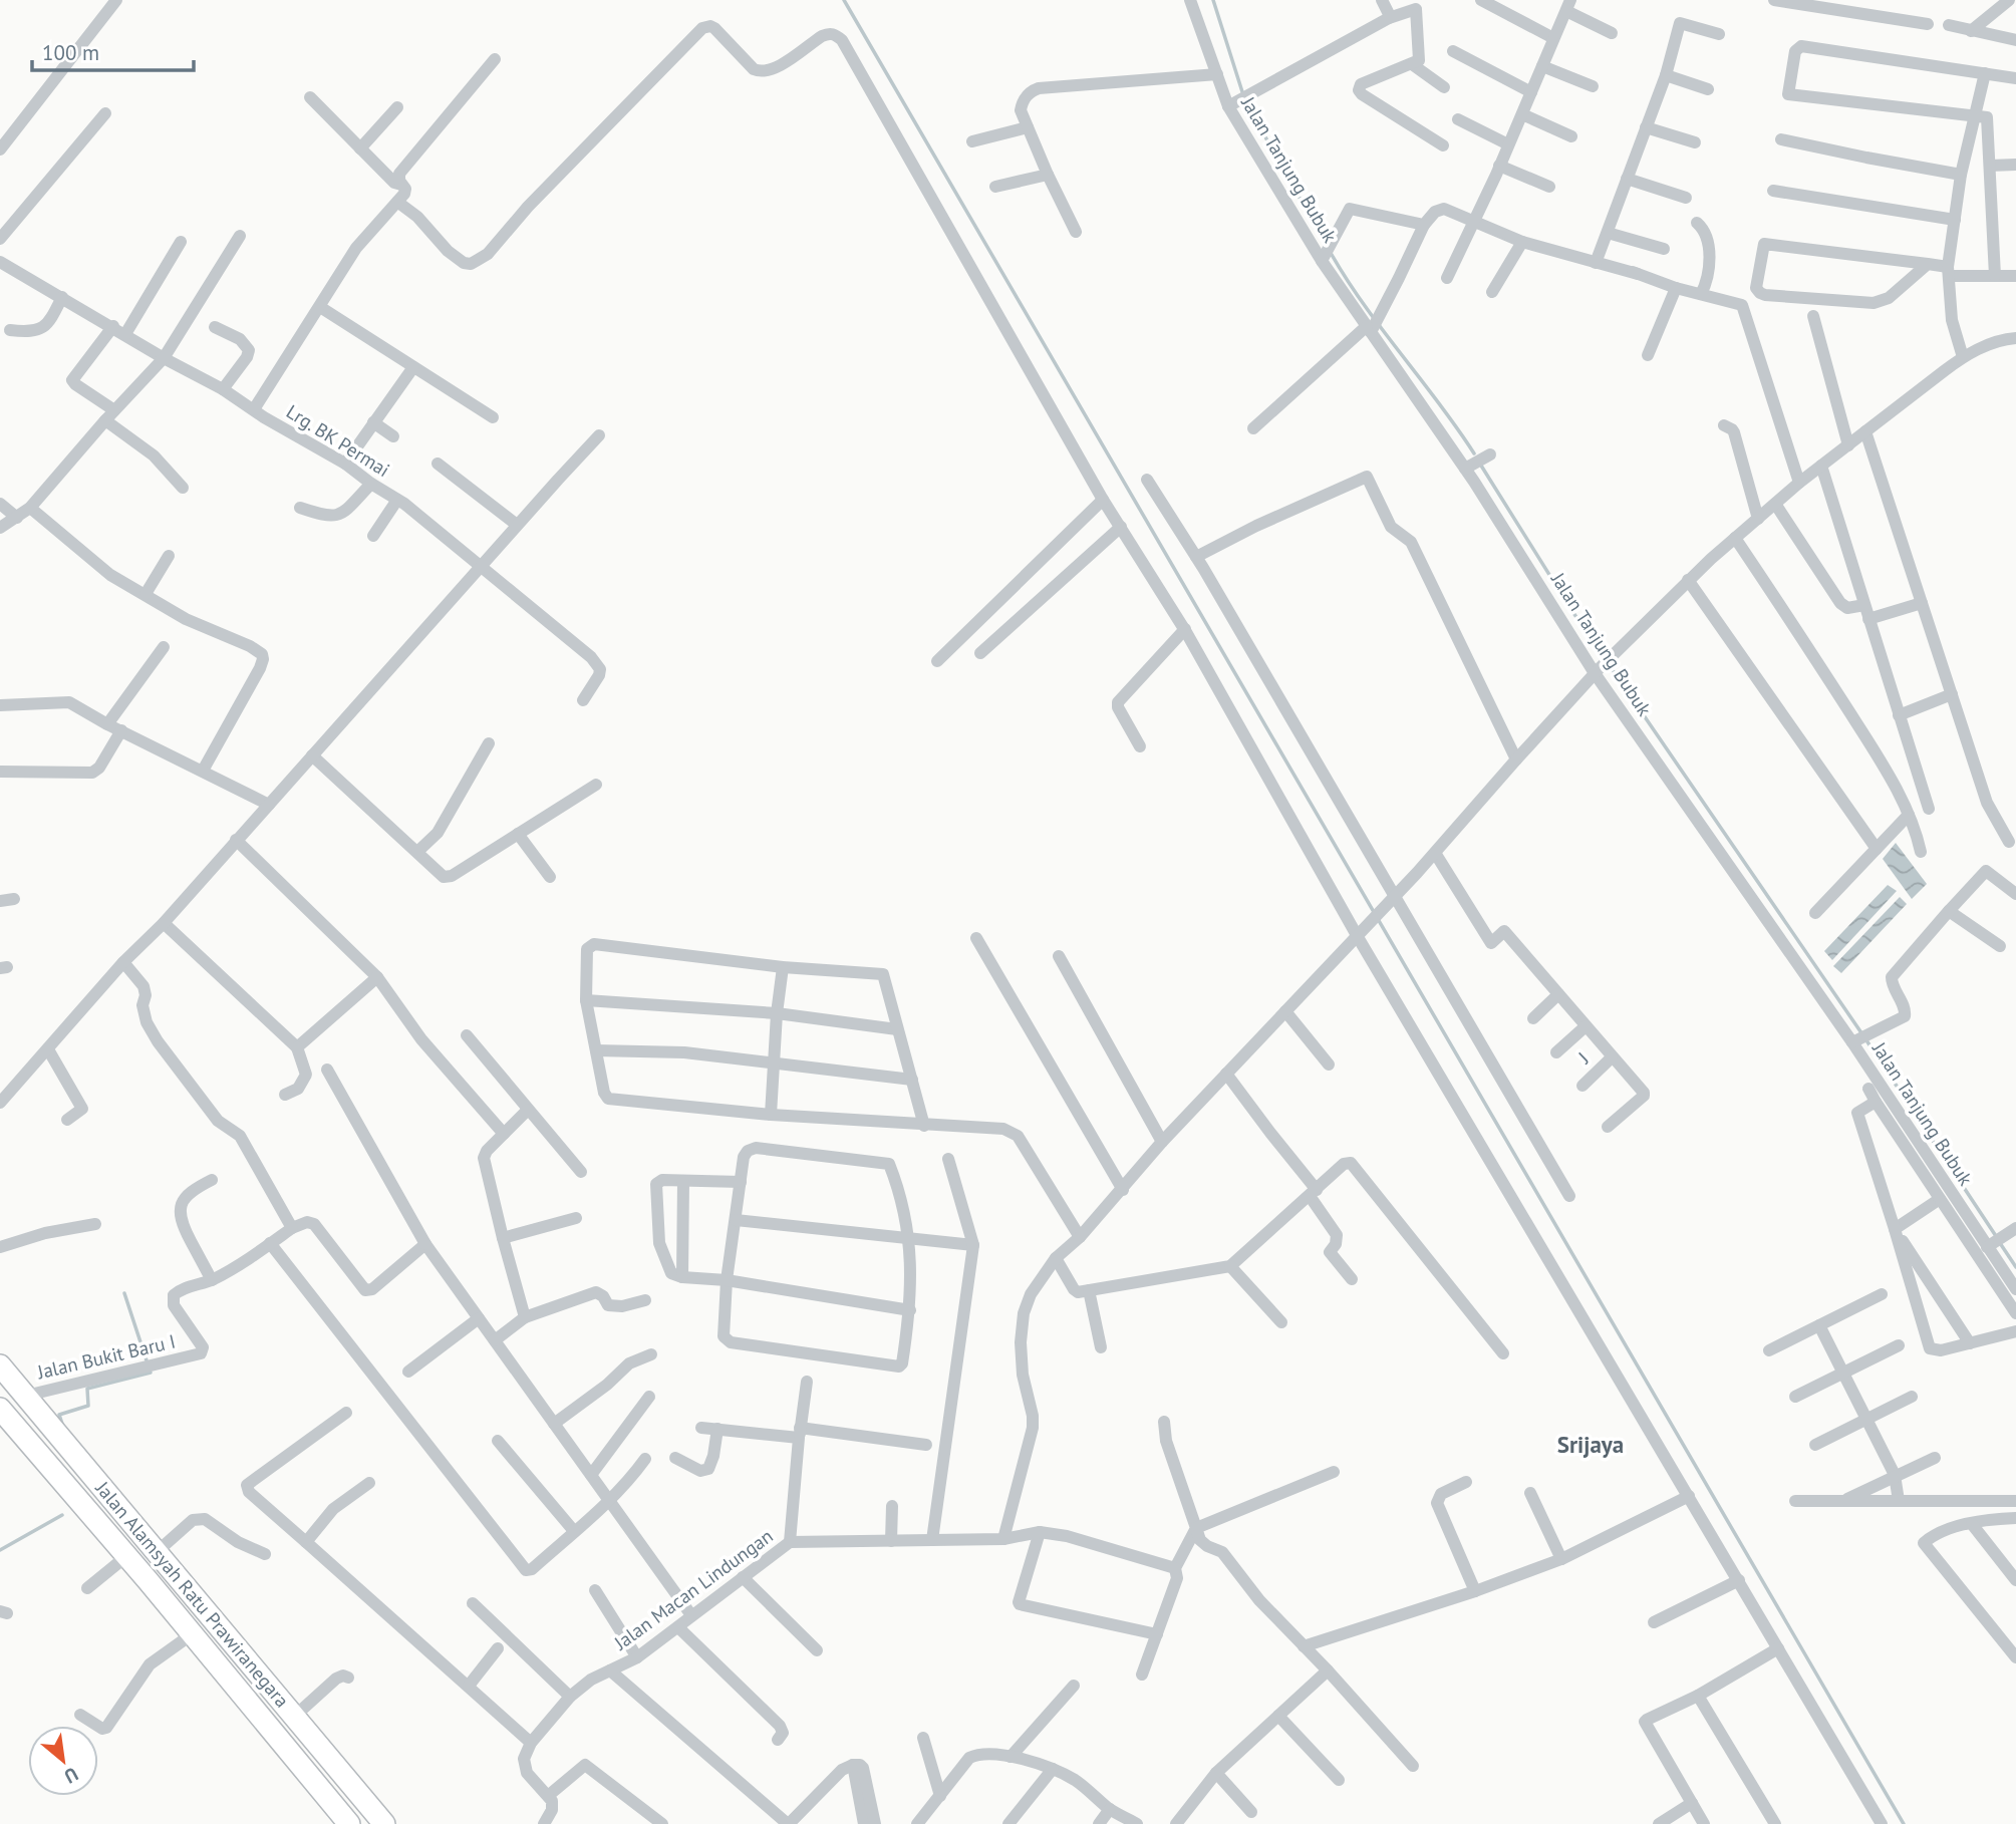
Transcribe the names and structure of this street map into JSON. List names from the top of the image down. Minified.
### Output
{"streets":{"highway":["Jalan Alamsyah Ratu Prawiranegara"],"street":["Jalan Tanjung Bubuk","Lrg. BK Permai","J","Jalan Bukit Baru I","Jalan Macan Lindungan"]},"crossings":[["Jalan Bukit Baru I","Jalan Alamsyah Ratu Prawiranegara"]],"districts":["Srijaya"],"scale_bar":"100 m","north":"bottom right"}
